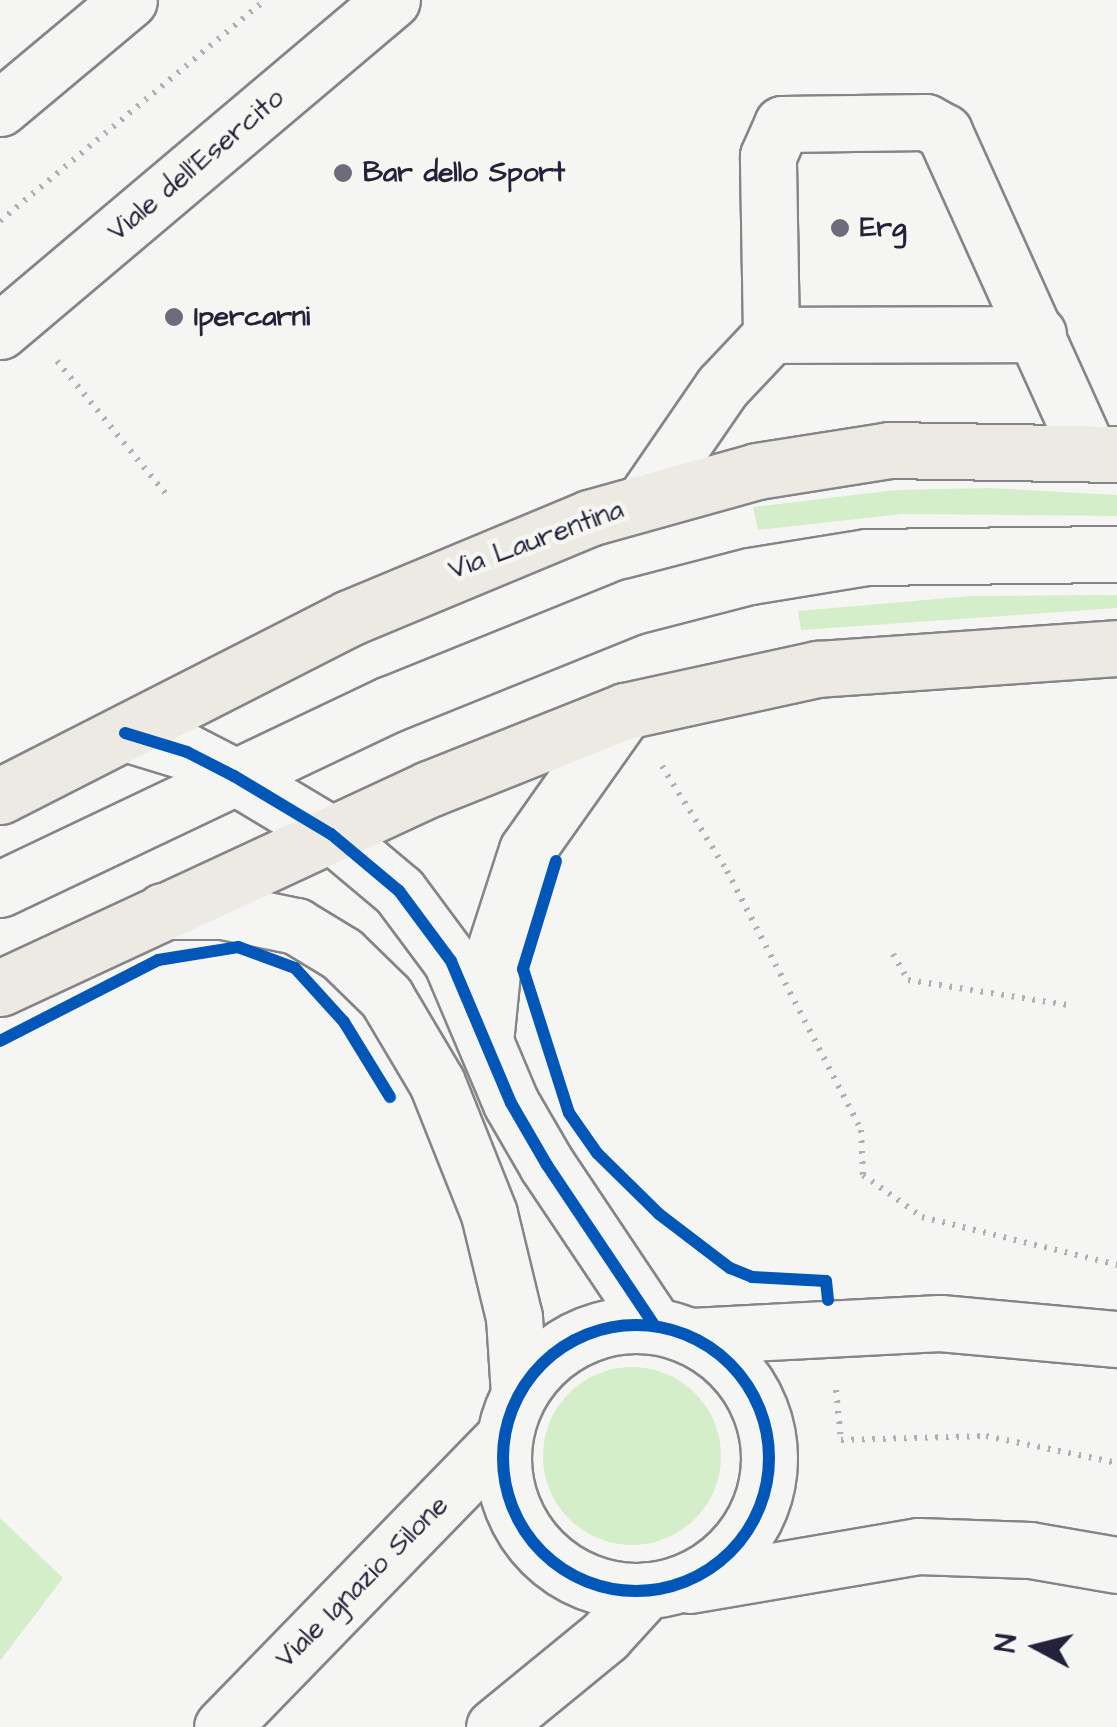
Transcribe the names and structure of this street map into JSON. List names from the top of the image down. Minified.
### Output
{"streets":{"main road":["Via Laurentina"],"street":["Viale dell'Esercito","Viale Ignazio Silone"]},"places":["Bar dello Sport","Erg","Ipercarni"],"north":"left"}
